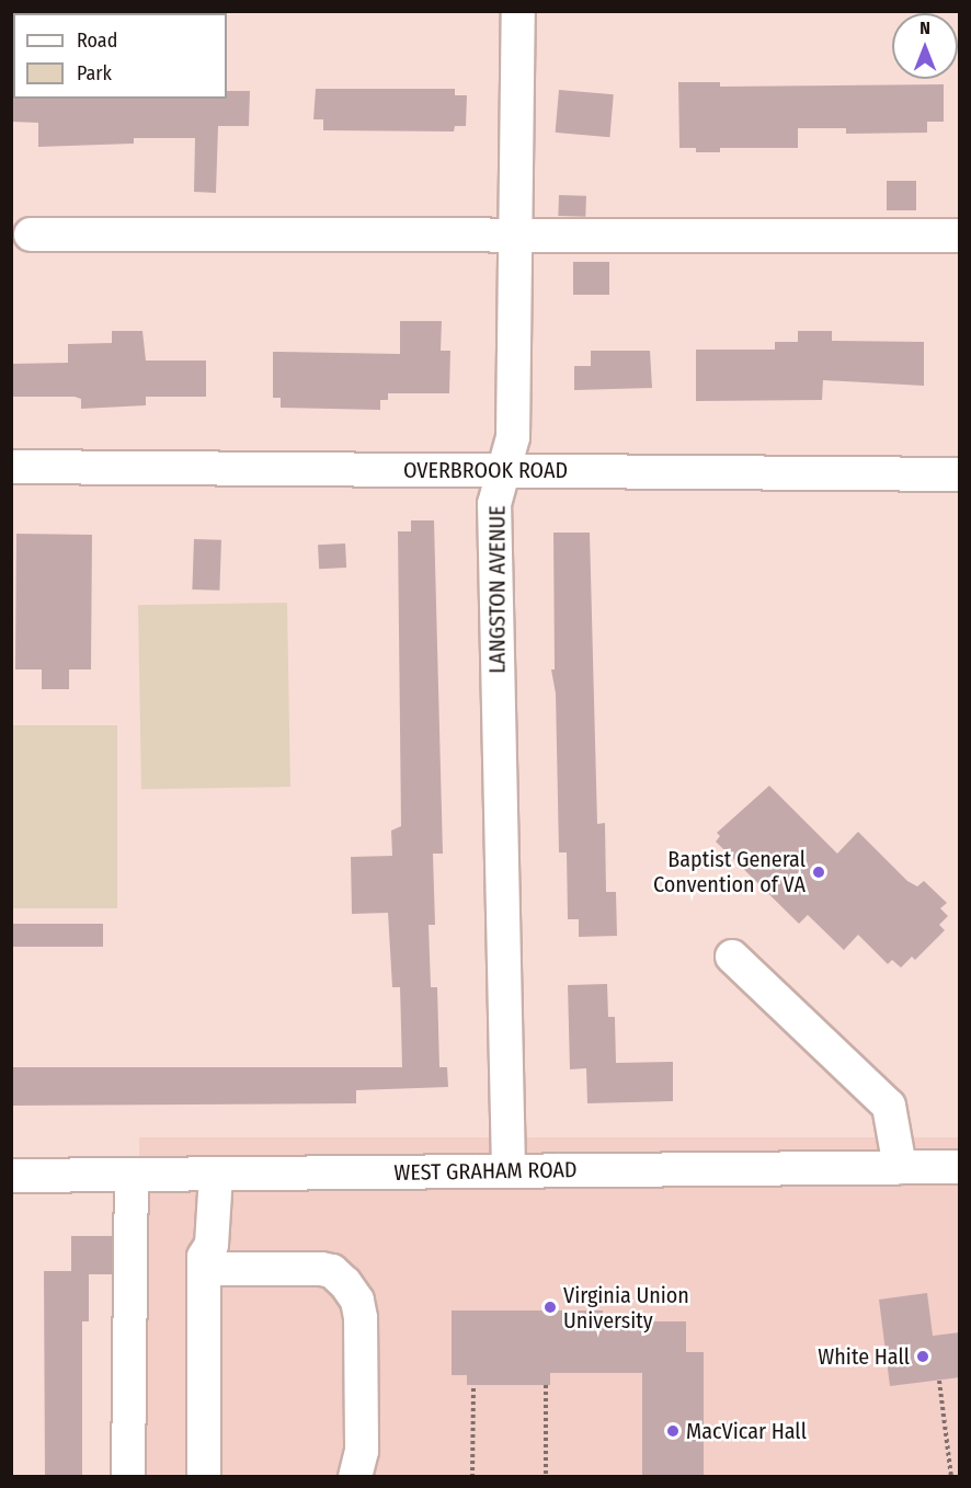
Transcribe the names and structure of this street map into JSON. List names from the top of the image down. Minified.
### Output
{"streets":{"street":["OVERBROOK ROAD","LANGSTON AVENUE","WEST GRAHAM ROAD"]},"crossings":[["OVERBROOK ROAD","LANGSTON AVENUE"],["LANGSTON AVENUE","WEST GRAHAM ROAD"]],"places":["Baptist General Convention of VA","Virginia Union University","White Hall","MacVicar Hall"],"legend":["Road","Park"],"north":"top"}
